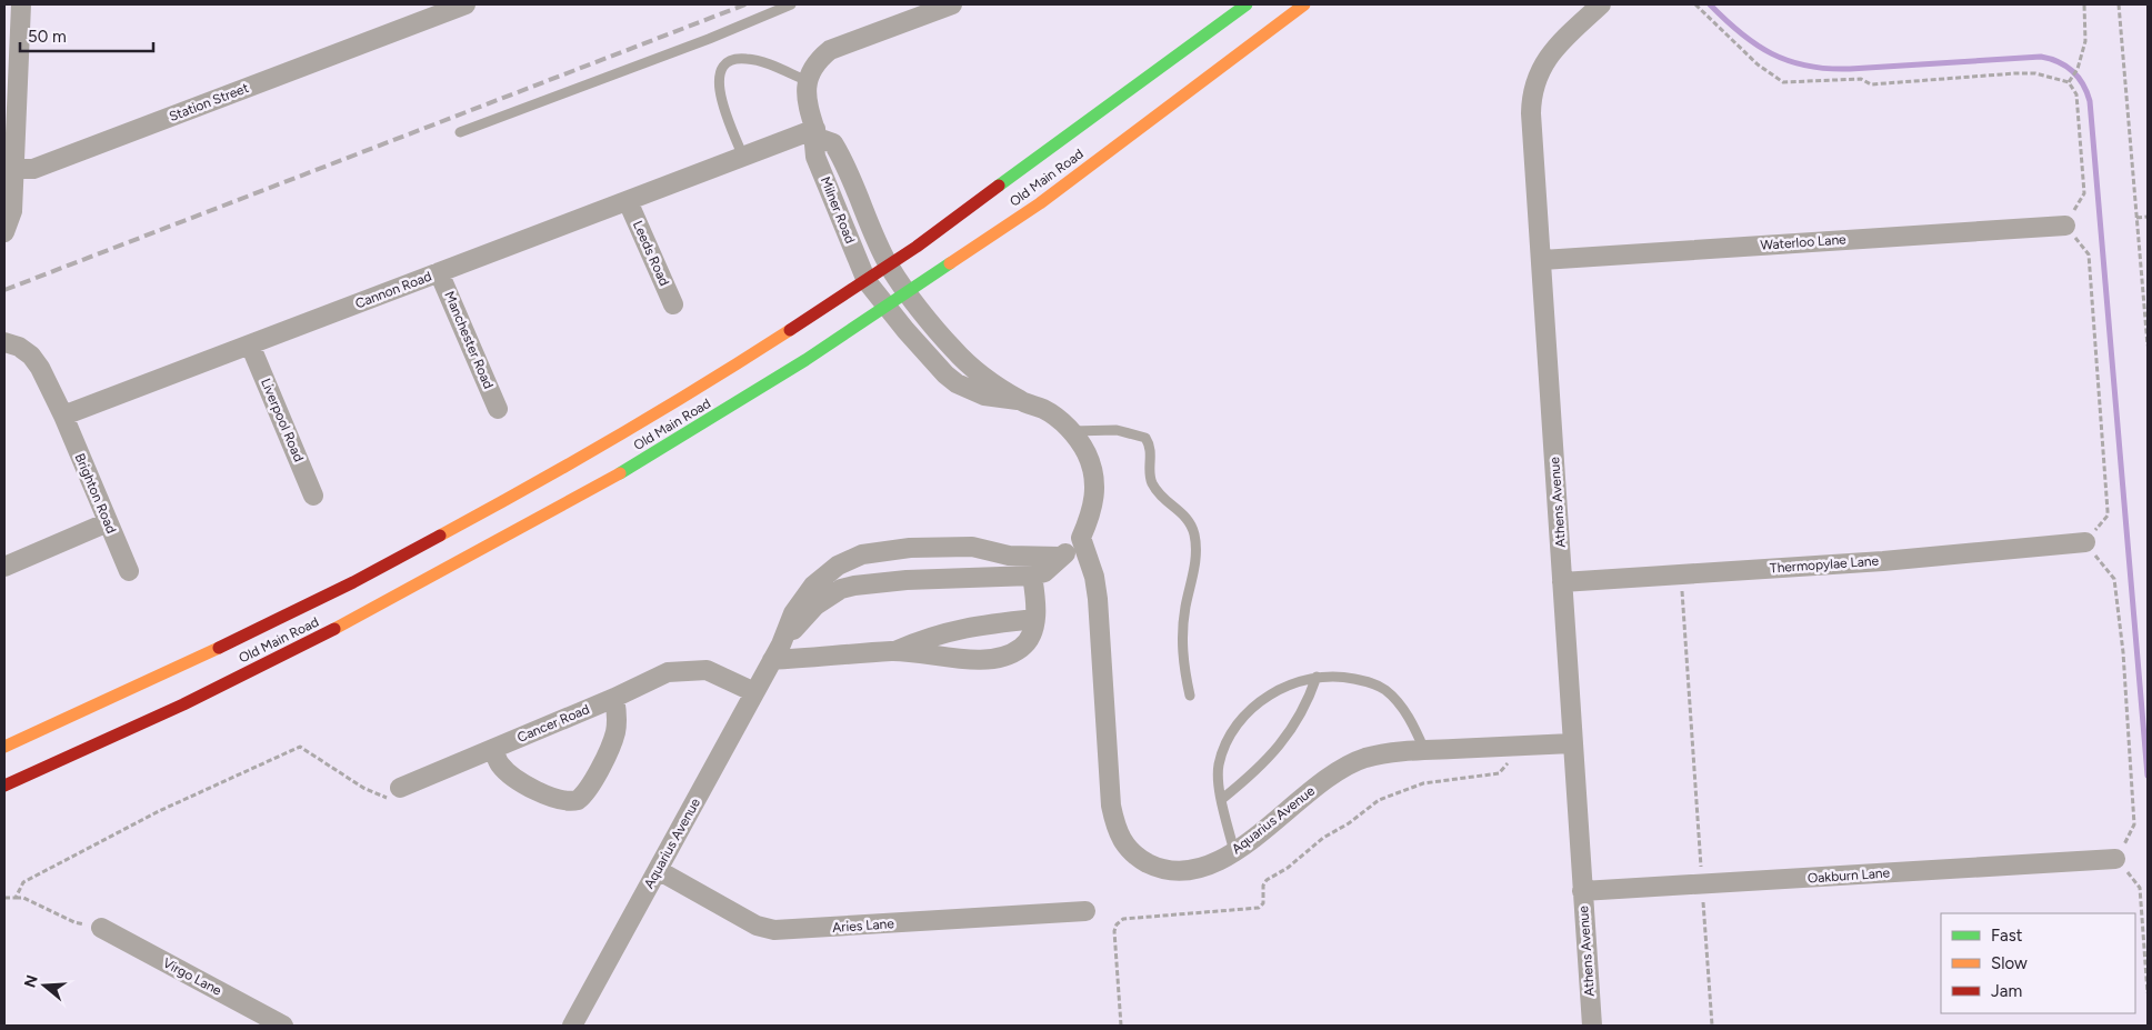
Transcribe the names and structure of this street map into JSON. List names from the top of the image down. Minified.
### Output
{"streets":{"main road":["Old Main Road"],"street":["Station Street","Milner Road","Waterloo Lane","Leeds Road","Cannon Road","Manchester Road","Liverpool Road","Brighton Road","Athens Avenue","Thermopylae Lane","Cancer Road","Aquarius Avenue","Oakburn Lane","Aries Lane","Virgo Lane"]},"crossings":[["Old Main Road","Milner Road"],["Milner Road","Cannon Road"],["Waterloo Lane","Athens Avenue"],["Leeds Road","Cannon Road"],["Cannon Road","Manchester Road"],["Cannon Road","Liverpool Road"],["Cannon Road","Brighton Road"],["Athens Avenue","Thermopylae Lane"],["Athens Avenue","Aquarius Avenue"],["Athens Avenue","Oakburn Lane"],["Cancer Road","Aquarius Avenue"],["Aquarius Avenue","Aries Lane"]],"legend":["Fast","Slow","Jam"],"scale_bar":"50 m","north":"left"}
